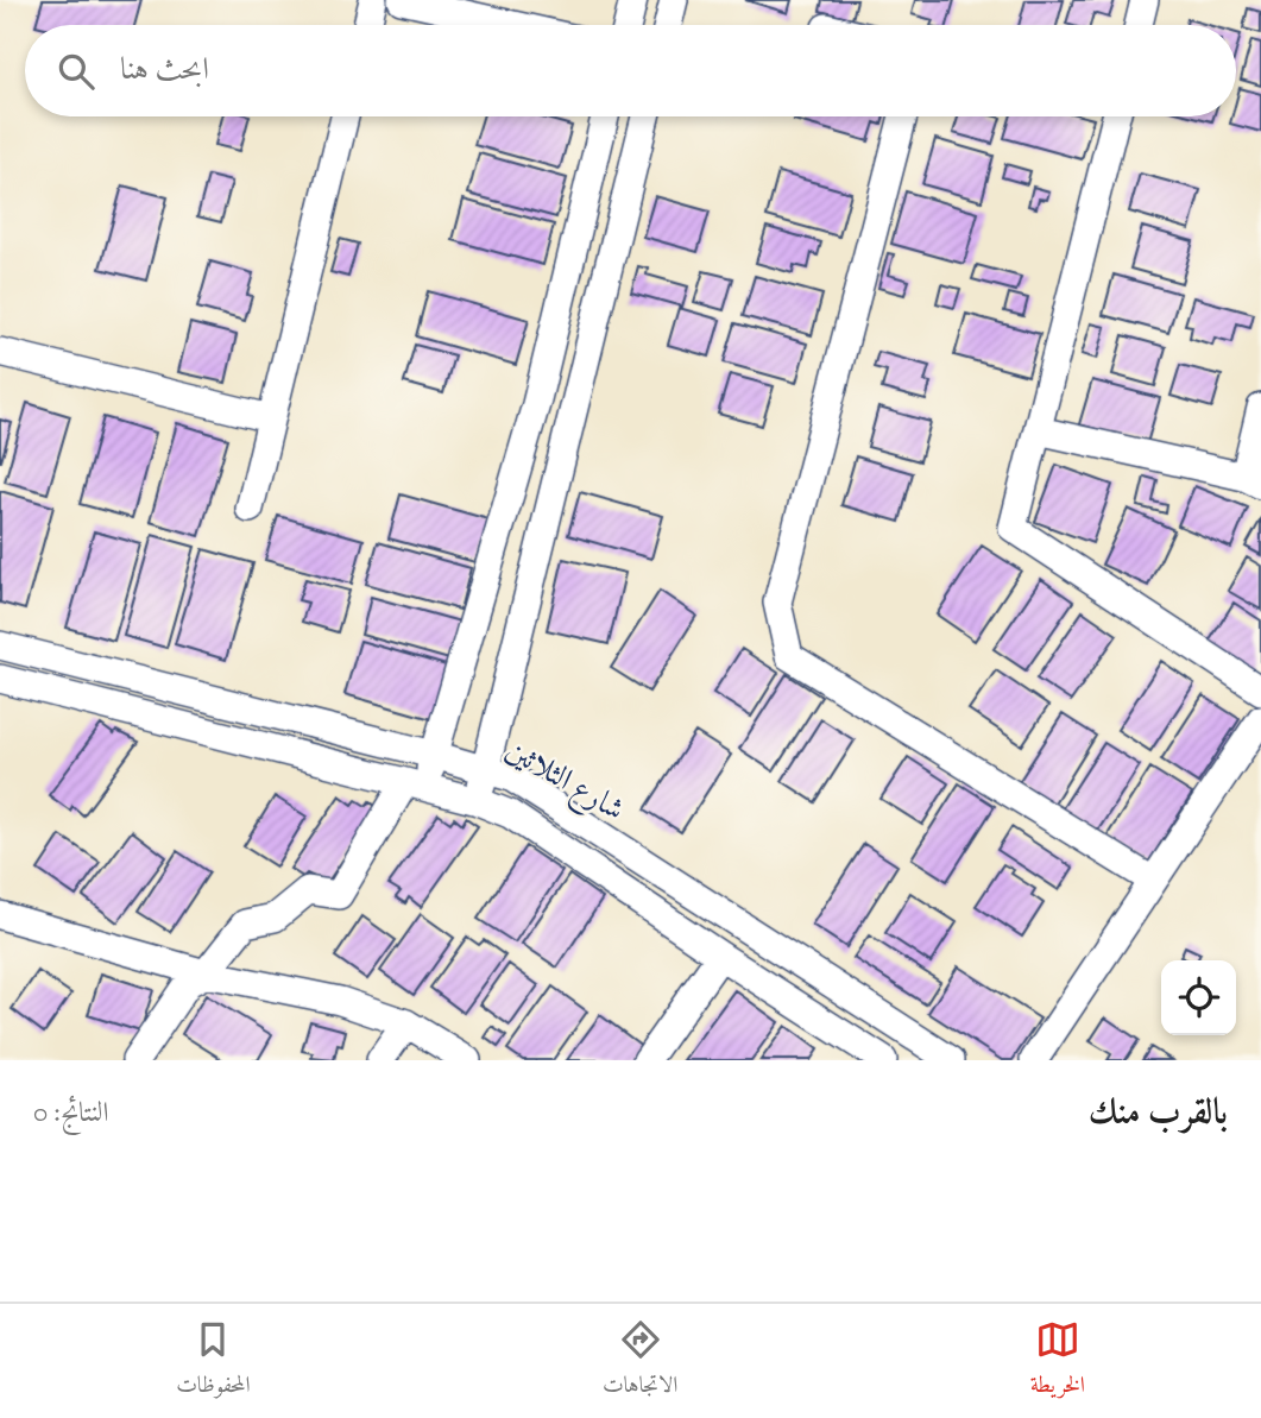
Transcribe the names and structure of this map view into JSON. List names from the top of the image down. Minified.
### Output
{"streets":{"street":["شارع الثلاثين"]},"page":{"search":"ابحث هنا","heading":["بالقرب منك","النتائج: 0"],"nav":["الخريطة","الاتجاهات","المحفوظات"]}}
